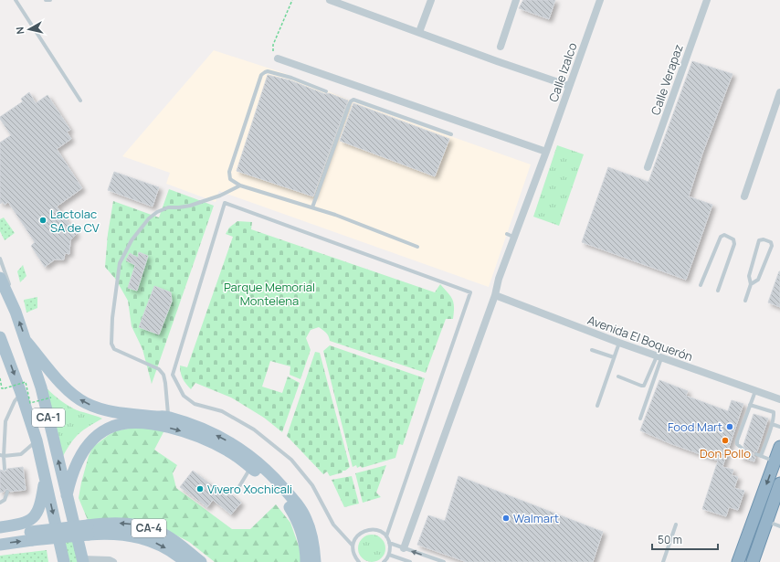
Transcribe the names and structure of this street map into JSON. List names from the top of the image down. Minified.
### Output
{"streets":{"main road":["CA-1","CA-4"],"street":["Calle Izalco","Calle Verapaz","Avenida El Boquerón"]},"crossings":[["Calle Izalco","Avenida El Boquerón"]],"parks":["Parque Memorial Montelena"],"places":["Lactolac SA de CV","Food Mart","Don Pollo","Vivero Xochicali","Walmart"],"scale_bar":"50 m","north":"left"}
